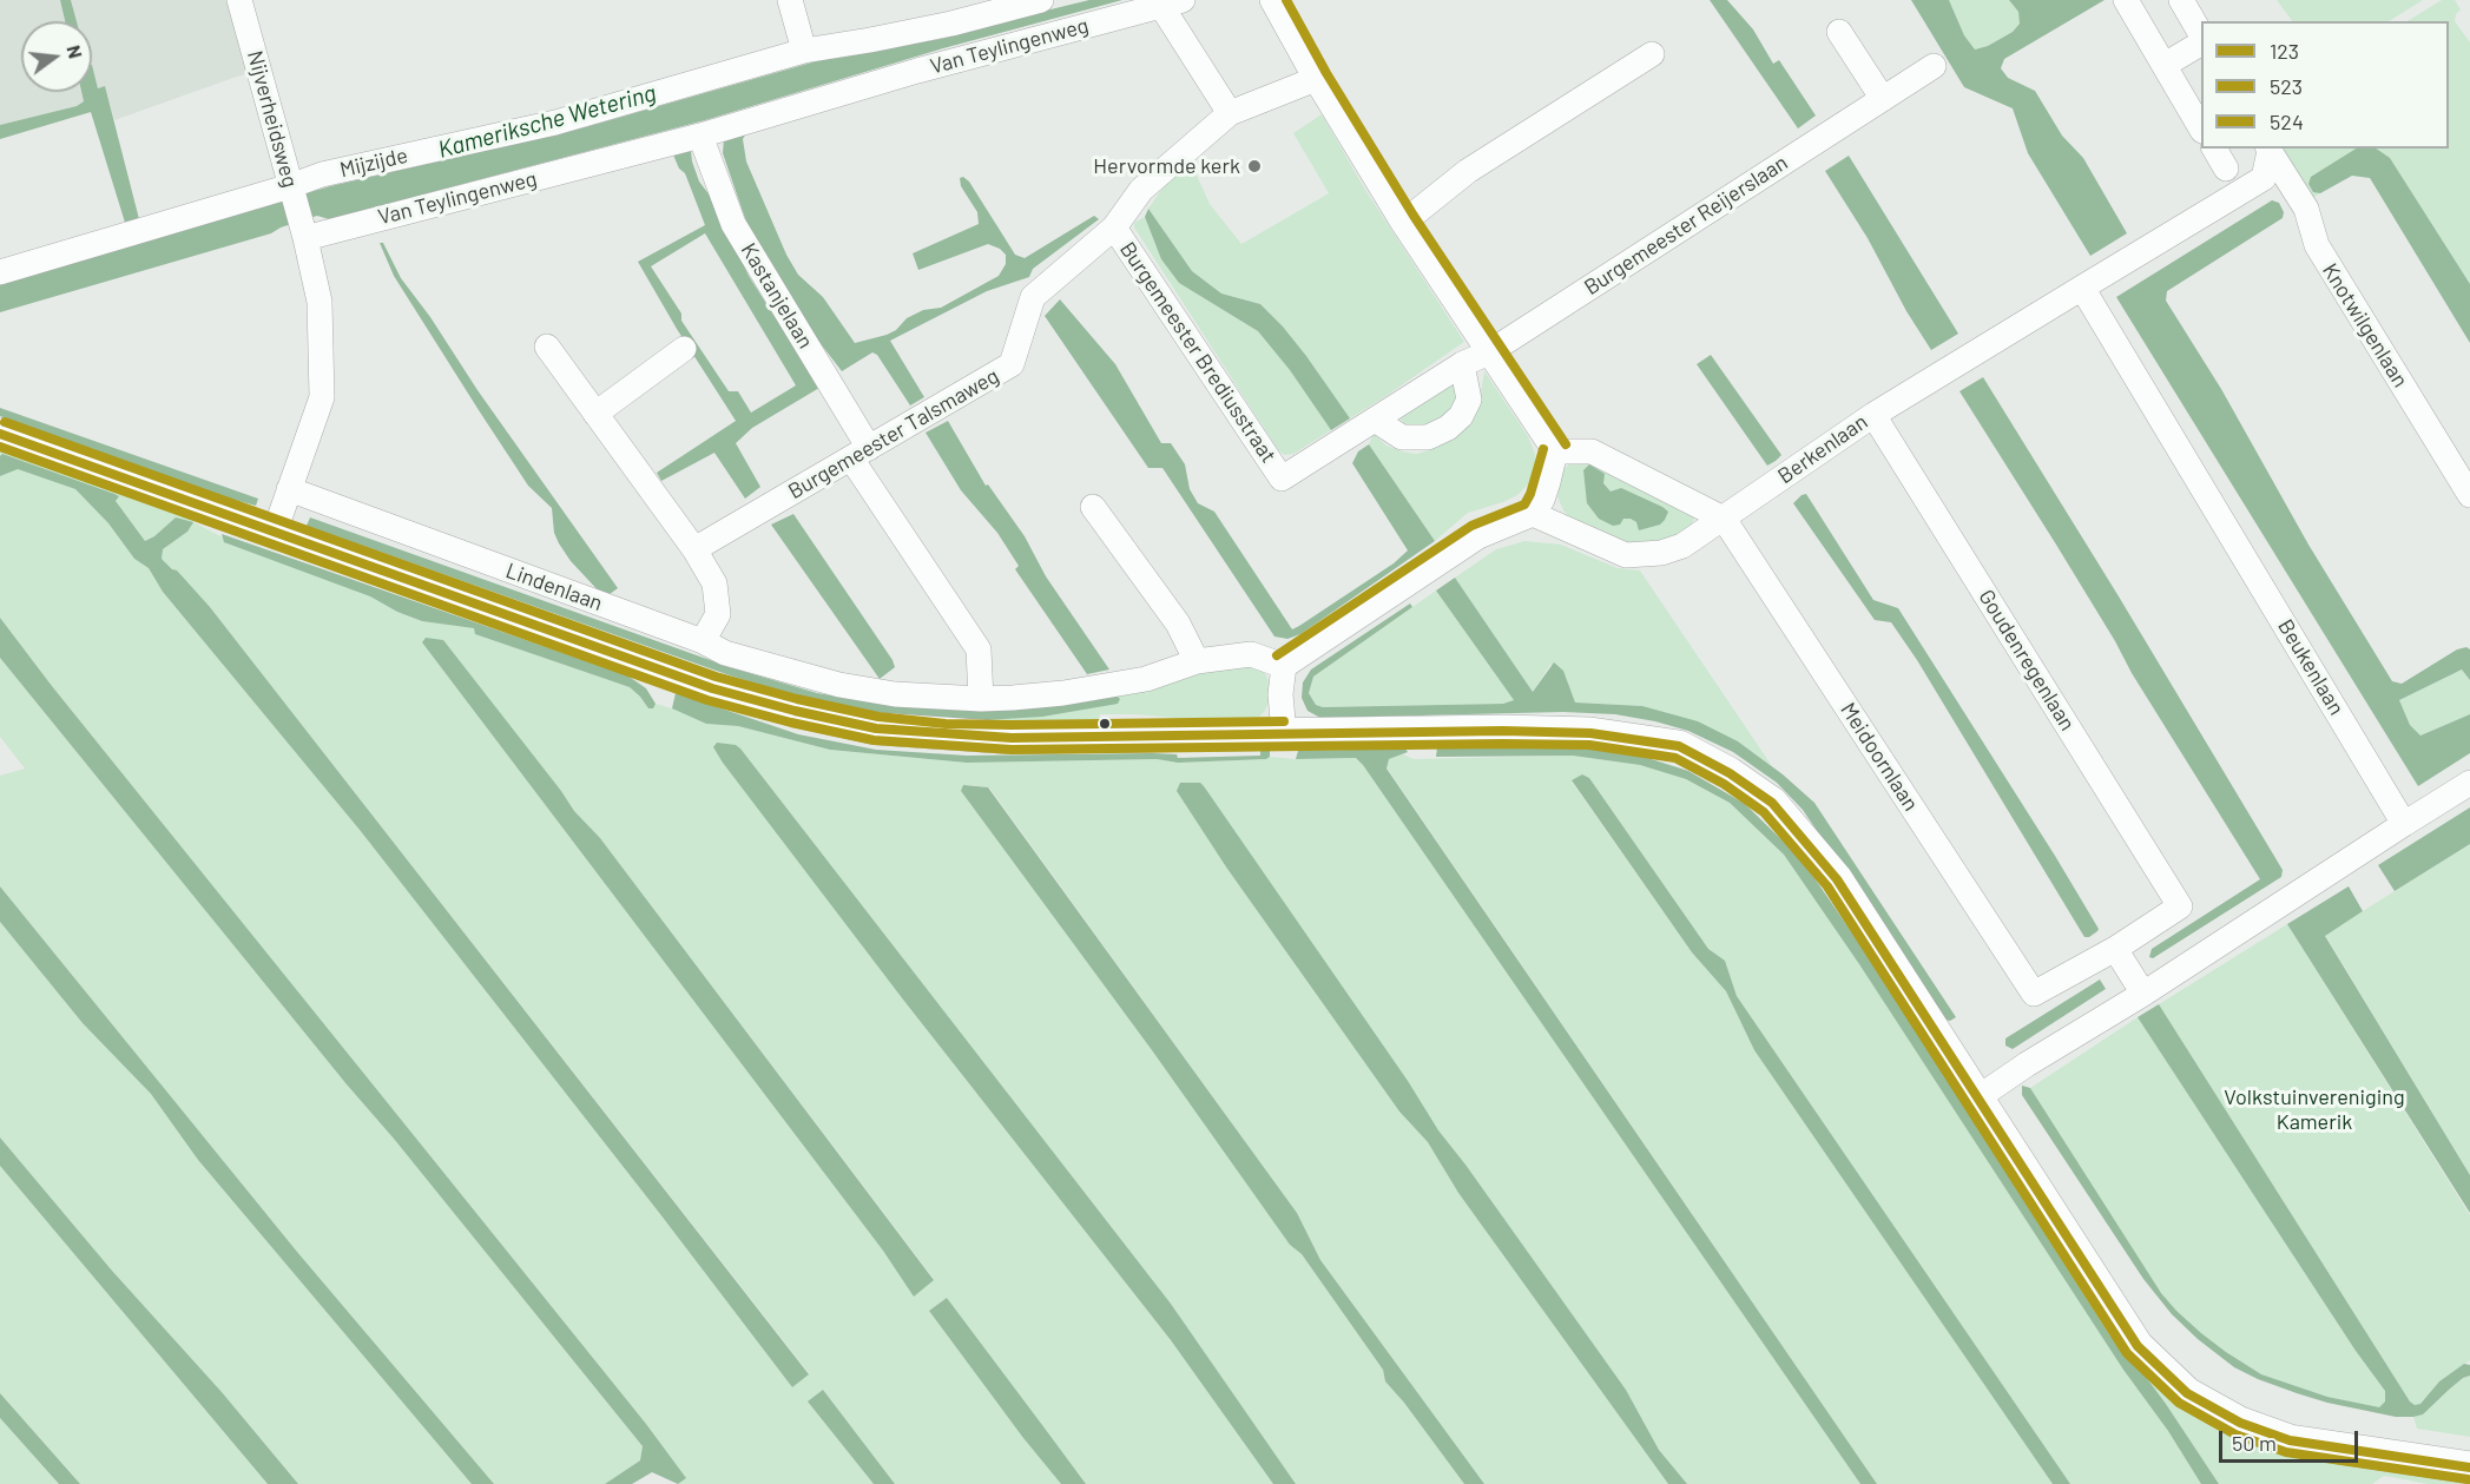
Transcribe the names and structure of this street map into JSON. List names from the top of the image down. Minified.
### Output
{"streets":{"street":["Van Teylingenweg","Nijverheidsweg","Mijzijde","Burgemeester Reijerslaan","Kastanjelaan","Knotwilgenlaan","Burgemeester Brediusstraat","Burgemeester Talsmaweg","Berkenlaan","Lindenlaan","Goudenregenlaan","Beukenlaan","Meidoornlaan"]},"crossings":[["Van Teylingenweg","Nijverheidsweg"],["Van Teylingenweg","Kastanjelaan"],["Nijverheidsweg","Mijzijde"],["Burgemeester Reijerslaan","Burgemeester Brediusstraat"],["Kastanjelaan","Burgemeester Talsmaweg"],["Kastanjelaan","Lindenlaan"],["Burgemeester Brediusstraat","Burgemeester Talsmaweg"],["Berkenlaan","Goudenregenlaan"],["Berkenlaan","Beukenlaan"],["Berkenlaan","Meidoornlaan"],["Goudenregenlaan","Meidoornlaan"]],"water":["Kameriksche Wetering"],"parks":["Volkstuinvereniging Kamerik"],"places":["Hervormde kerk"],"lines":["transit line 524","transit line 123","transit line 523"],"legend":["123","523","524"],"scale_bar":"50 m","north":"right"}
